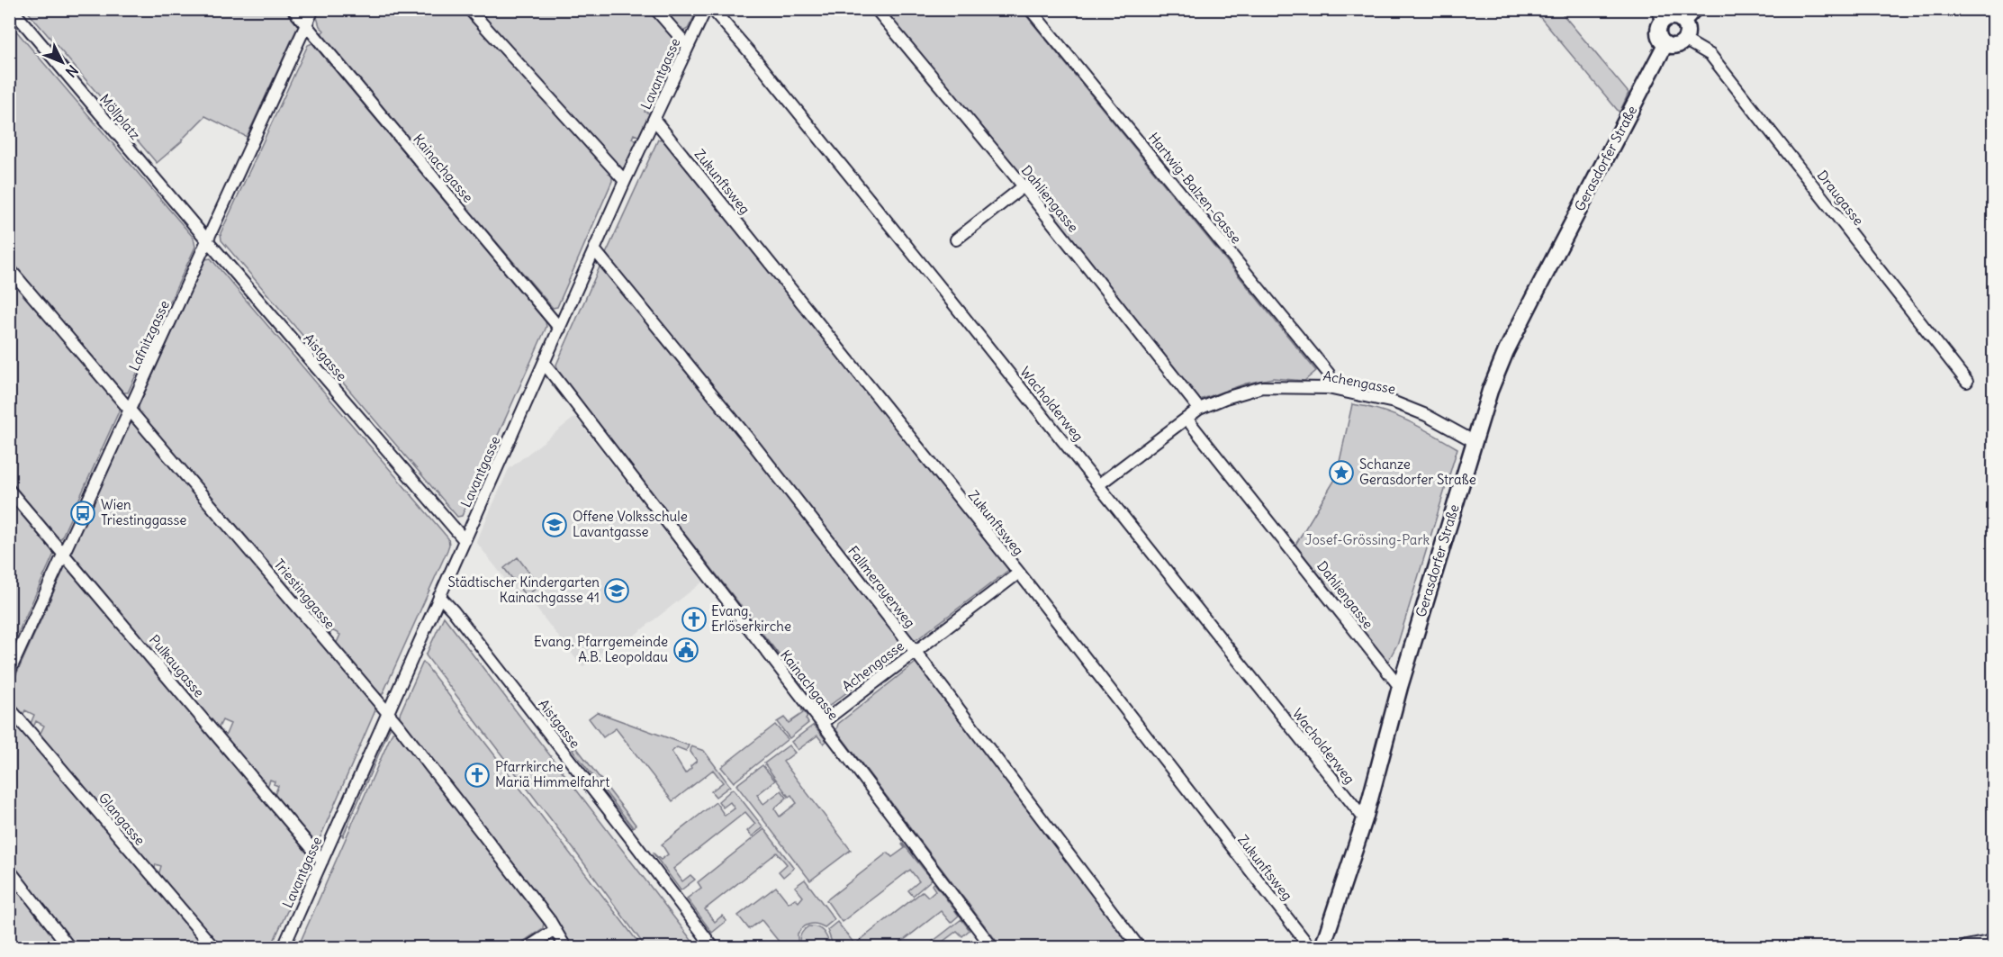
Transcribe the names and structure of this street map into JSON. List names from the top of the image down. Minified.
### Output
{"streets":{"main road":["Gerasdorfer Straße"],"street":["Lavantgasse","Möllplatz","Kainachgasse","Zukunftsweg","Hartwig-Balzen-Gasse","Draugasse","Dahliengasse","Lafnitzgasse","Aistgasse","Achengasse","Wacholderweg","Fallmerayerweg","Triestinggasse","Pulkaugasse","Glangasse"]},"crossings":[["Lavantgasse","Kainachgasse"],["Lavantgasse","Zukunftsweg"],["Lavantgasse","Aistgasse"],["Lavantgasse","Fallmerayerweg"],["Lavantgasse","Triestinggasse"],["Lavantgasse","Pulkaugasse"],["Möllplatz","Lafnitzgasse"],["Möllplatz","Aistgasse"],["Gerasdorfer Straße","Draugasse"],["Gerasdorfer Straße","Dahliengasse"],["Gerasdorfer Straße","Achengasse"],["Gerasdorfer Straße","Wacholderweg"],["Kainachgasse","Lafnitzgasse"],["Kainachgasse","Achengasse"],["Zukunftsweg","Achengasse"],["Hartwig-Balzen-Gasse","Achengasse"],["Dahliengasse","Achengasse"],["Lafnitzgasse","Aistgasse"],["Lafnitzgasse","Triestinggasse"],["Lafnitzgasse","Pulkaugasse"],["Achengasse","Wacholderweg"],["Achengasse","Fallmerayerweg"]],"parks":["Josef-Grössing-Park"],"places":{"place":["Schanze Gerasdorfer Straße"],"bus stop":["Wien Triestinggasse"],"school or university":["Offene Volksschule Lavantgasse","Städtischer Kindergarten Kainachgasse 41"],"church":["Evang. Erlöserkirche","Pfarrkirche Mariä Himmelfahrt"],"public building":["Evang. Pfarrgemeinde A.B. Leopoldau"]},"north":"bottom right"}
